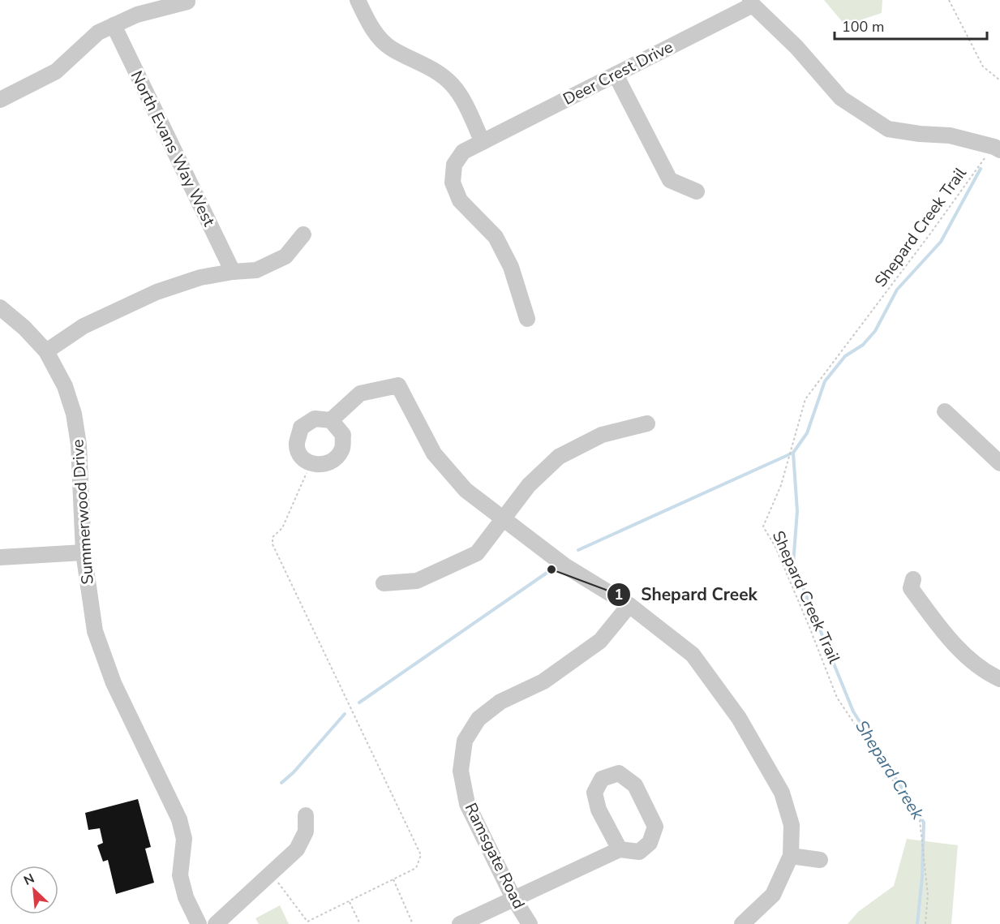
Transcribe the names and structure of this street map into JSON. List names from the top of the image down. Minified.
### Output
{"streets":{"street":["Deer Crest Drive","North Evans Way West","Summerwood Drive","Ramsgate Road"],"path":["Shepard Creek Trail"]},"water":["Shepard Creek"],"places":["Shepard Creek"],"scale_bar":"100 m","north":"top left"}
